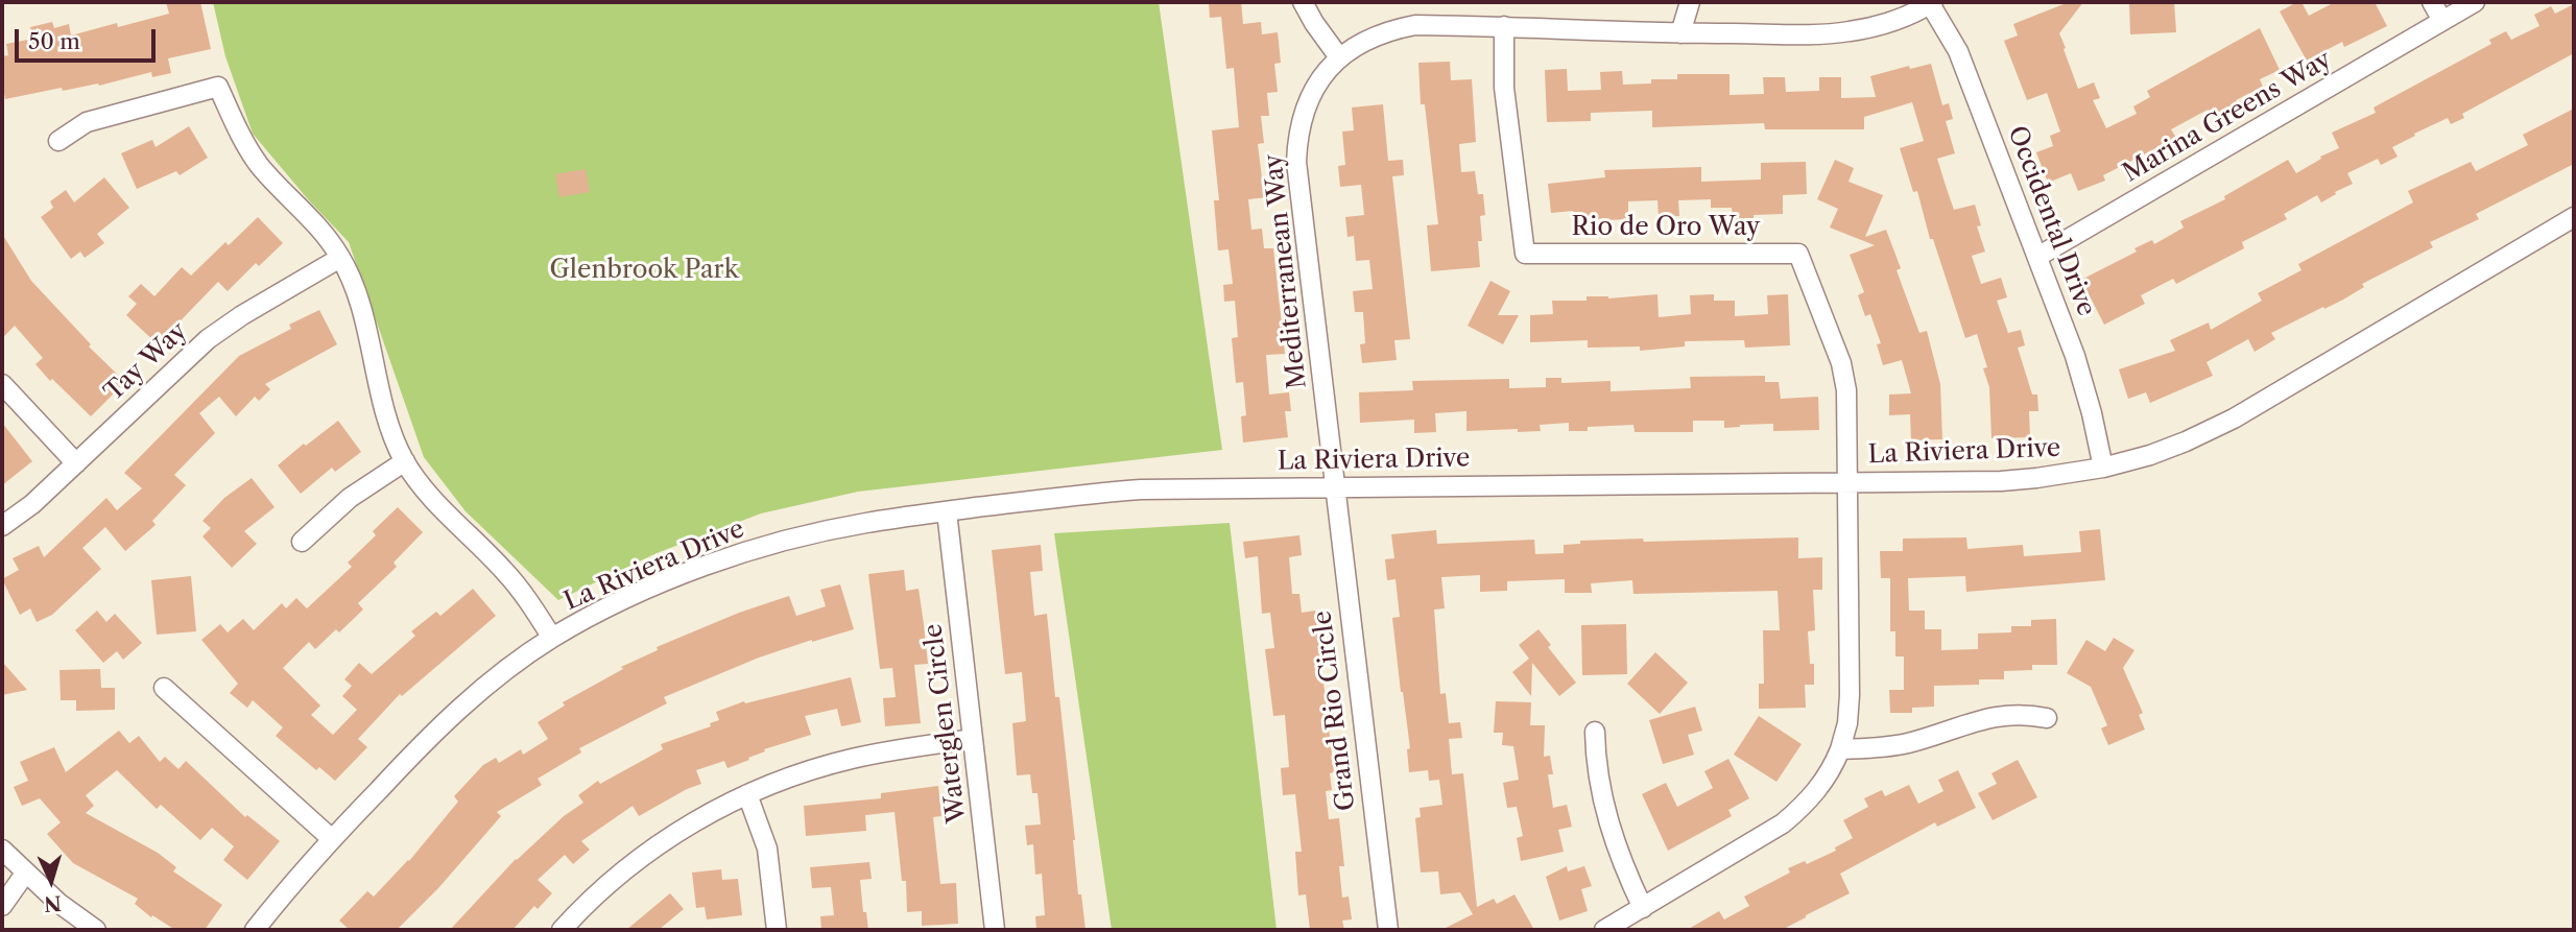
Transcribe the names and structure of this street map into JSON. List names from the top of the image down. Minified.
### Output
{"streets":{"street":["Marina Greens Way","Occidental Drive","Rio de Oro Way","Mediterranean Way","Tay Way","La Riviera Drive","Grand Rio Circle","Waterglen Circle"]},"crossings":[["Marina Greens Way","Occidental Drive"],["Occidental Drive","Mediterranean Way"],["Occidental Drive","La Riviera Drive"],["Rio de Oro Way","Mediterranean Way"],["Rio de Oro Way","La Riviera Drive"],["Mediterranean Way","La Riviera Drive"],["Mediterranean Way","Grand Rio Circle"],["La Riviera Drive","Grand Rio Circle"],["La Riviera Drive","Waterglen Circle"]],"parks":["Glenbrook Park"],"scale_bar":"50 m","north":"bottom"}
